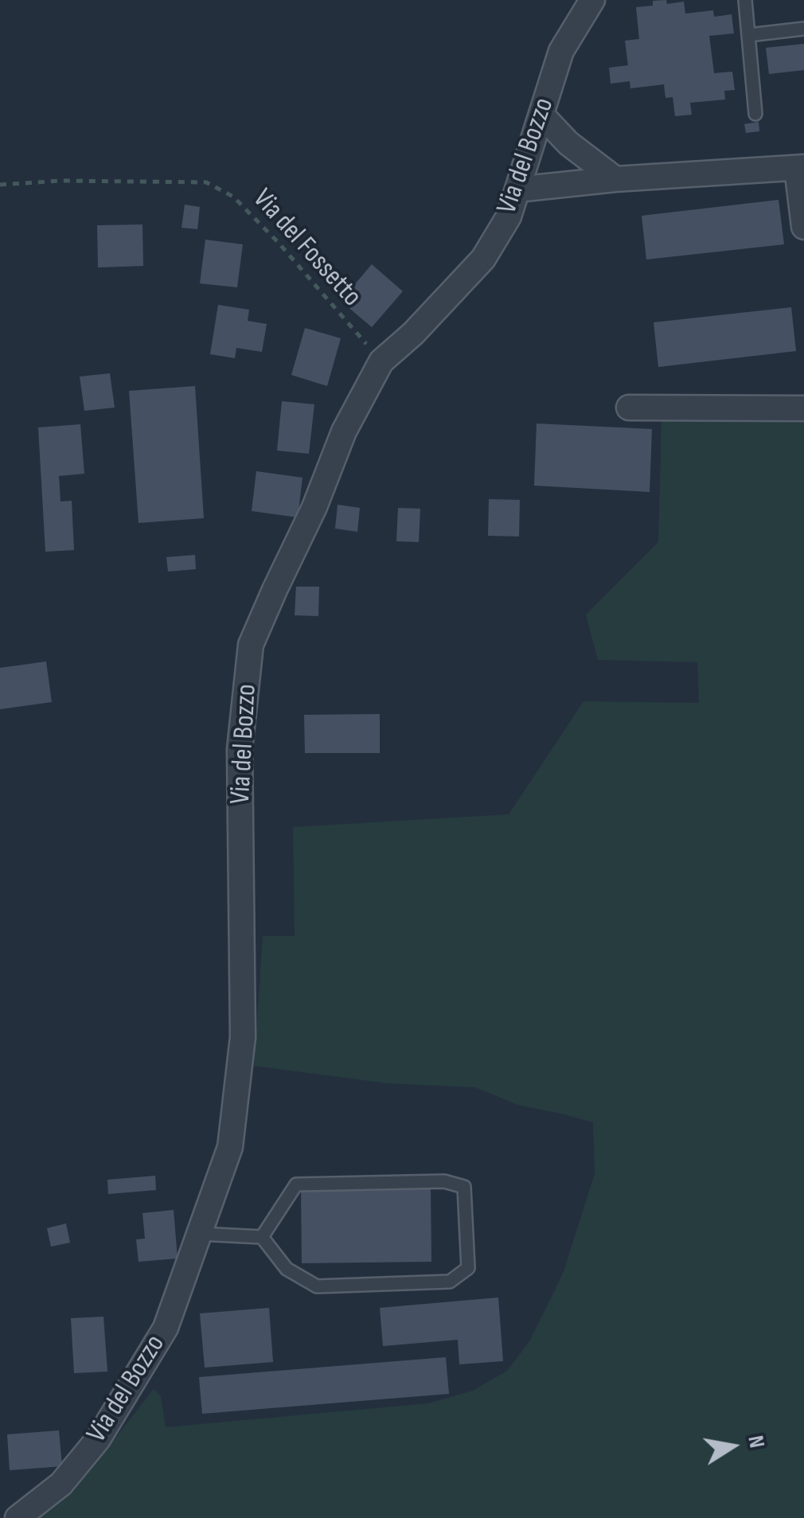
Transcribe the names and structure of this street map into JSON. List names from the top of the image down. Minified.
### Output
{"streets":{"street":["Via del Bozzo"],"path":["Via del Fossetto"]},"crossings":[["Via del Bozzo","Via del Fossetto"]],"north":"right"}
